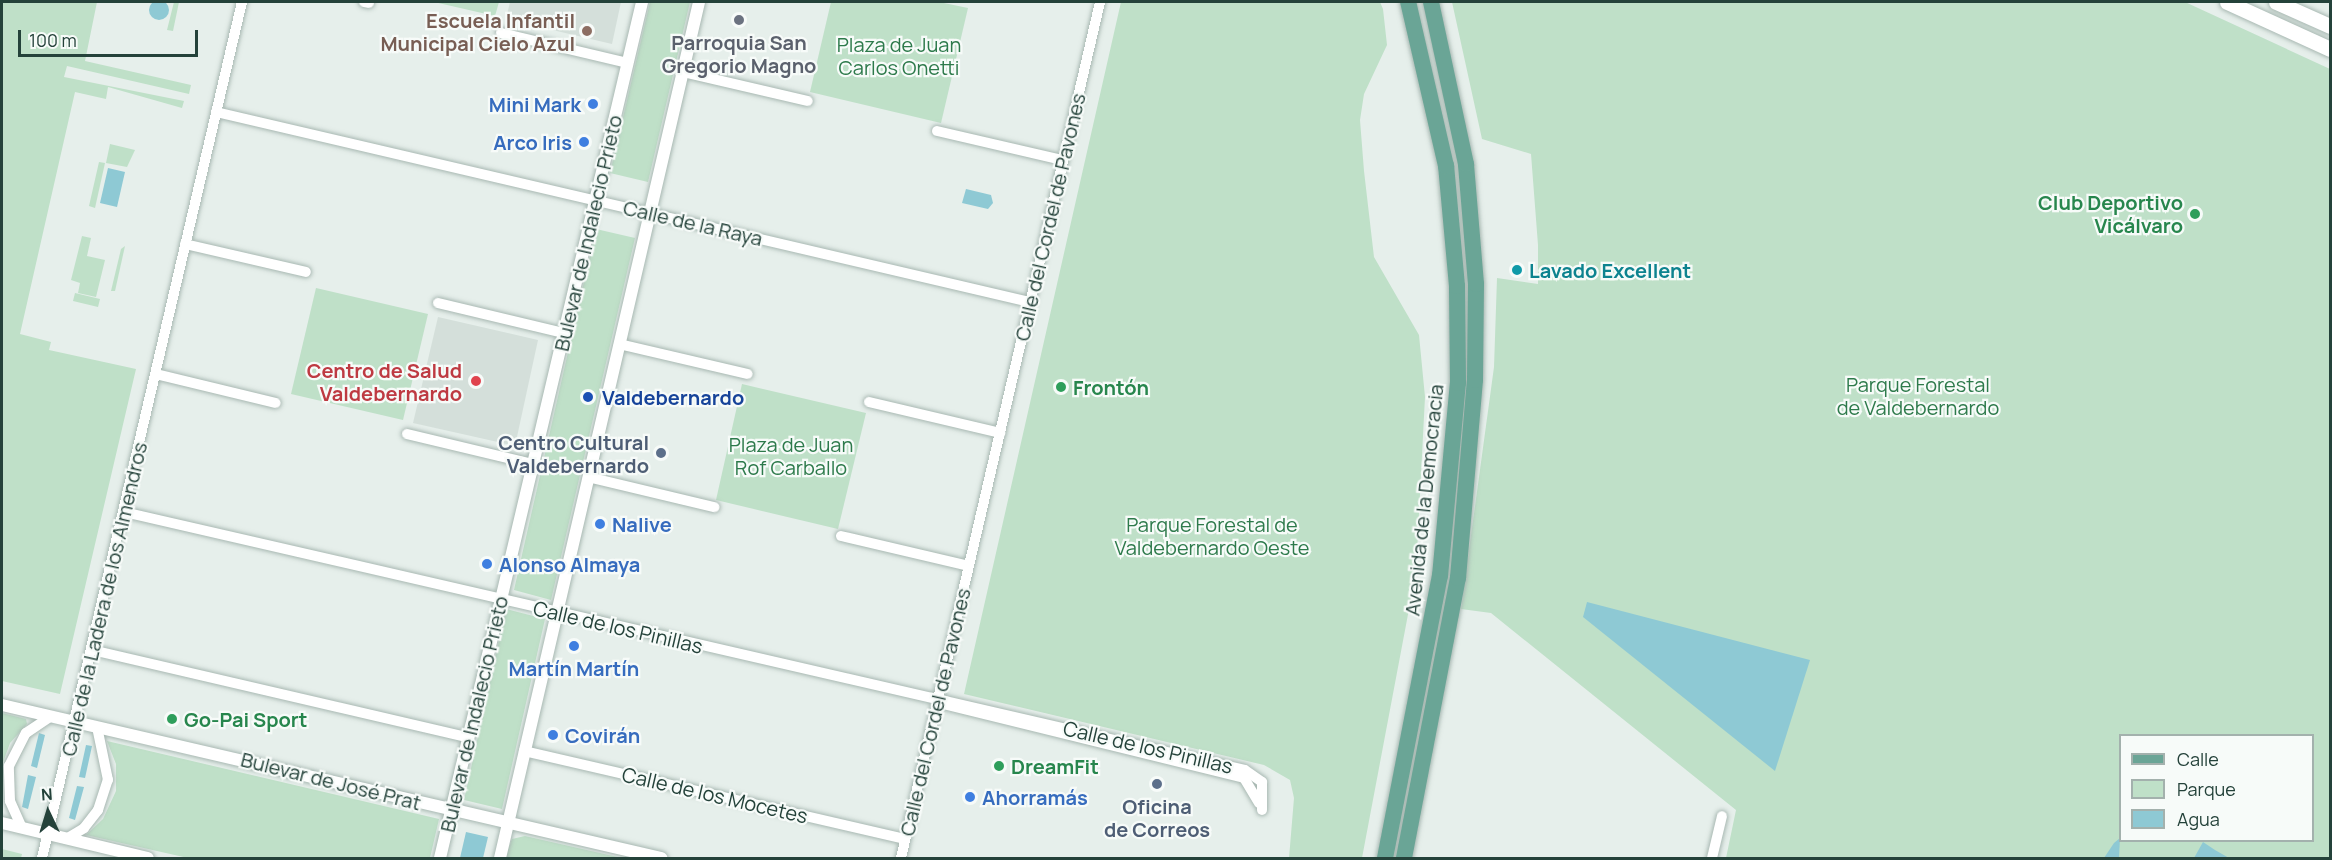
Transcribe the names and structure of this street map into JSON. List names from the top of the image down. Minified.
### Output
{"streets":{"main road":["Avenida de la Democracia"],"street":["Calle del Cordel de Pavones","Calle de la Raya","Bulevar de Indalecio Prieto","Calle de la Ladera de los Almendros","Calle de los Pinillas","Bulevar de José Prat","Calle de los Mocetes"]},"crossings":[["Calle del Cordel de Pavones","Calle de la Raya"],["Calle del Cordel de Pavones","Calle de los Pinillas"],["Calle del Cordel de Pavones","Calle de los Mocetes"],["Calle de la Raya","Bulevar de Indalecio Prieto"],["Calle de la Raya","Calle de la Ladera de los Almendros"],["Bulevar de Indalecio Prieto","Calle de los Pinillas"],["Bulevar de Indalecio Prieto","Bulevar de José Prat"],["Calle de la Ladera de los Almendros","Calle de los Pinillas"],["Calle de la Ladera de los Almendros","Bulevar de José Prat"]],"parks":["Plaza de Juan Carlos Onetti","Parque Forestal de Valdebernardo","Plaza de Juan Rof Carballo","Parque Forestal de Valdebernardo Oeste"],"places":["Parroquia San Gregorio Magno","Escuela Infantil Municipal Cielo Azul","Mini Mark","Arco Iris","Club Deportivo Vicálvaro","Lavado Excellent","Centro de Salud Valdebernardo","Frontón","Valdebernardo","Centro Cultural Valdebernardo","Nalive","Alonso Almaya","Martín Martín","Go-Pai Sport","Covirán","DreamFit","Oficina de Correos","Ahorramás"],"legend":["Calle","Parque","Agua"],"scale_bar":"100 m","north":"top"}
